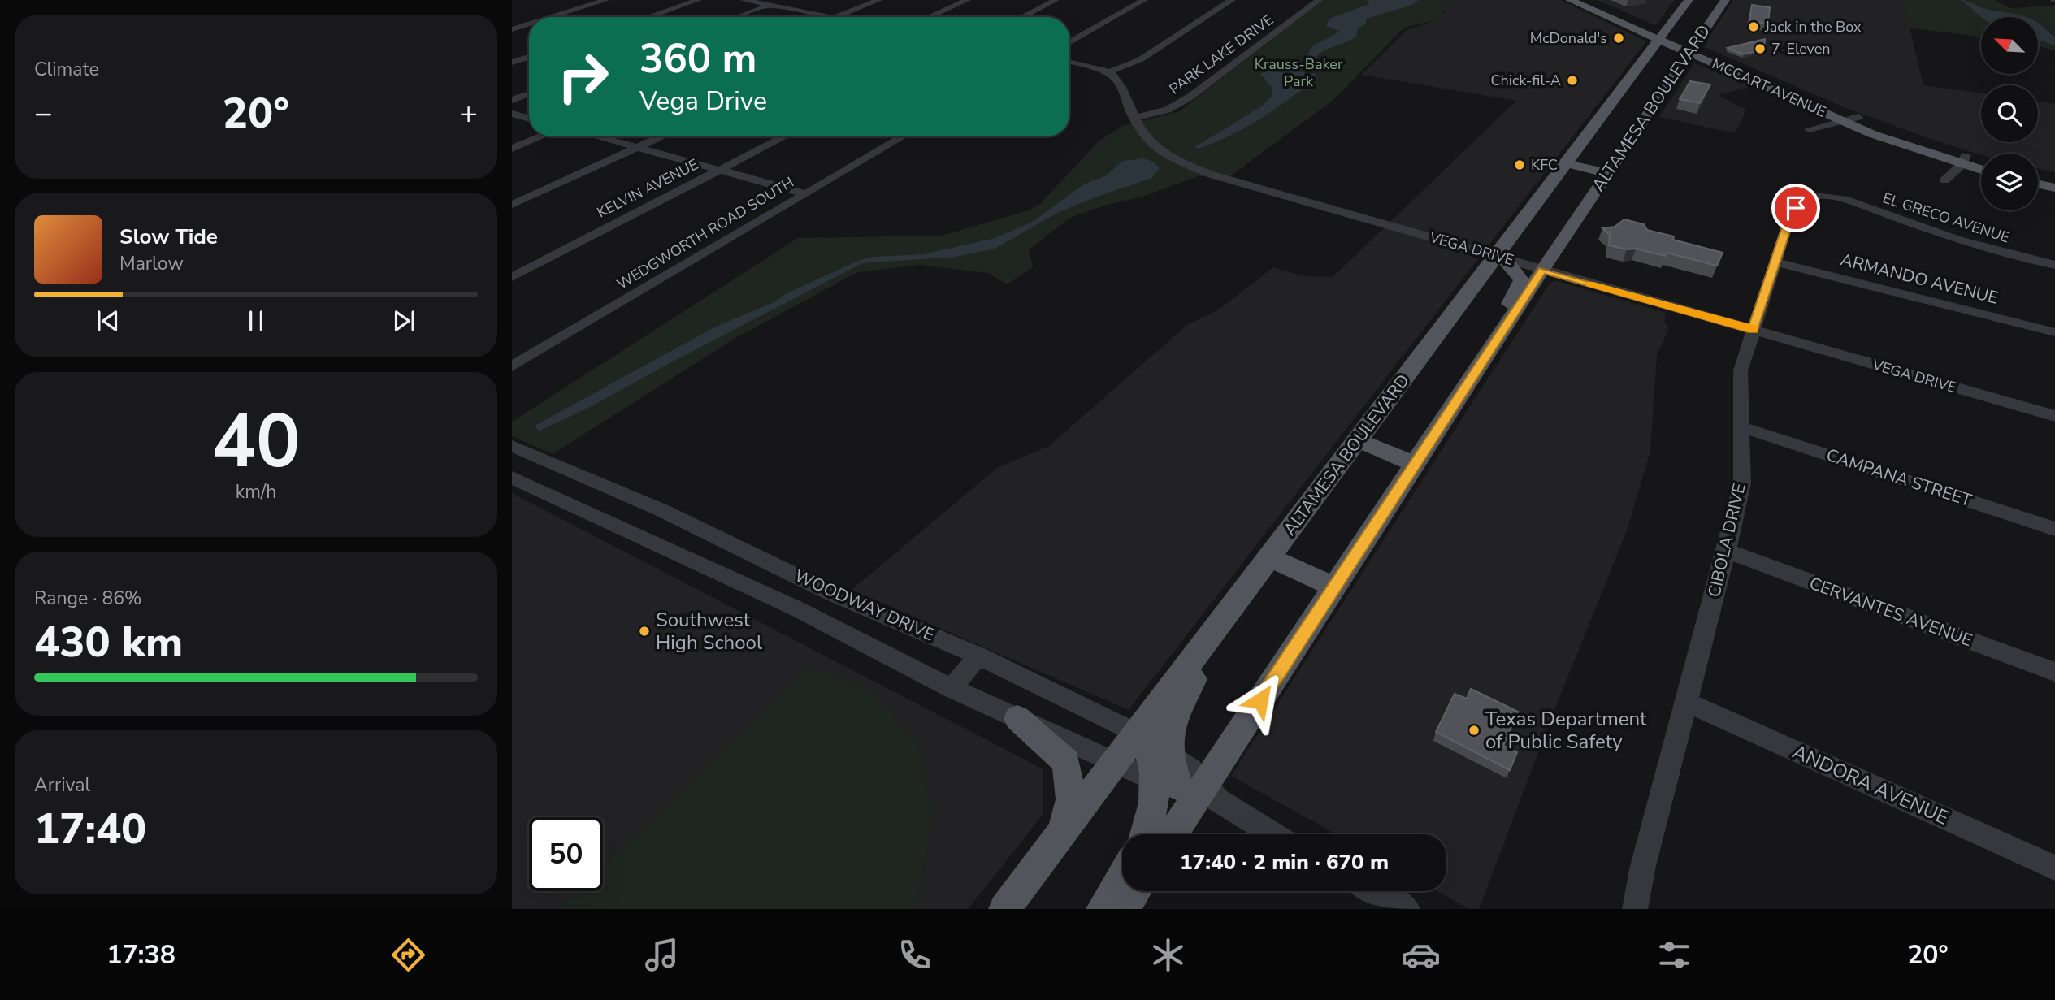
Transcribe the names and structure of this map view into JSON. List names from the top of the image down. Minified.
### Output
{"streets":{"main road":["MCCART AVENUE","ALTAMESA BOULEVARD"],"street":["PARK LAKE DRIVE","KELVIN AVENUE","EL GRECO AVENUE","WEDGWORTH ROAD SOUTH","VEGA DRIVE","ARMANDO AVENUE","CAMPANA STREET","CIBOLA DRIVE","WOODWAY DRIVE","CERVANTES AVENUE","ANDORA AVENUE"]},"crossings":[["PARK LAKE DRIVE","VEGA DRIVE"],["MCCART AVENUE","ALTAMESA BOULEVARD"],["ALTAMESA BOULEVARD","VEGA DRIVE"],["ALTAMESA BOULEVARD","WOODWAY DRIVE"],["EL GRECO AVENUE","CIBOLA DRIVE"],["VEGA DRIVE","CIBOLA DRIVE"],["ARMANDO AVENUE","CIBOLA DRIVE"],["CAMPANA STREET","CIBOLA DRIVE"],["CIBOLA DRIVE","CERVANTES AVENUE"],["CIBOLA DRIVE","ANDORA AVENUE"]],"parks":["Krauss-Baker Park"],"places":["Jack in the Box","McDonald's","7-Eleven","Chick-fil-A","KFC","Southwest High School","Texas Department of Public Safety"],"north":"top left","page":{"tile":["Climate",["40","km/h"],["Range · 86%","430 km"],["Arrival","17:40"]],"turn":["360 m","Vega Drive"],"heat":["−","20°","+"],"song":["Slow Tide","Marlow"],"limit":"50","trip":"17:40 · 2 min · 670 m","tabs":["17:38","20°"]}}
